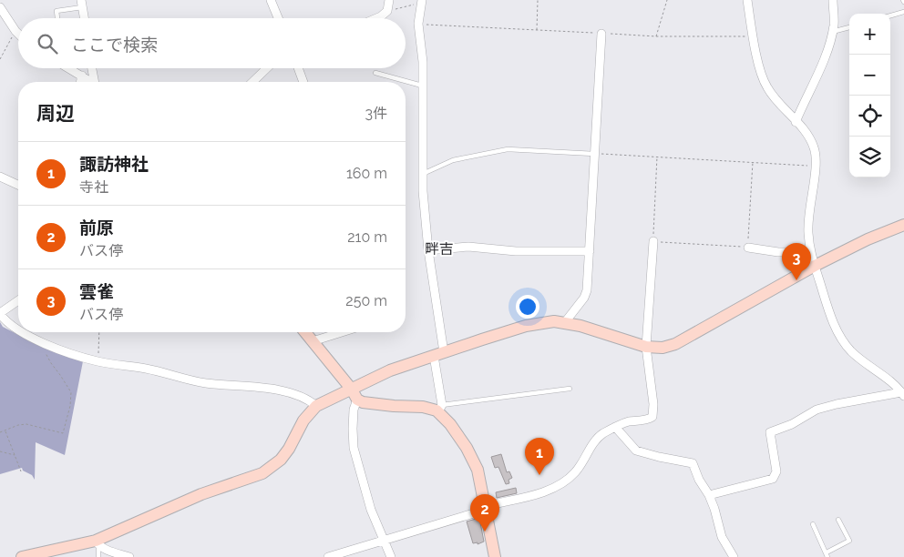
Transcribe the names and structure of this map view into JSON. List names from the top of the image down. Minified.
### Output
{"districts":["畔吉"],"page":{"map_buttons":["+","−"],"search":"ここで検索","heading":["周辺","3件"],"list":[{"mark":"1","name":"諏訪神社","note":"寺社","value":"160 m"},{"mark":"2","name":"前原","note":"バス停","value":"210 m"},{"mark":"3","name":"雲雀","note":"バス停","value":"250 m"}],"pins":["3","1","2"]}}
